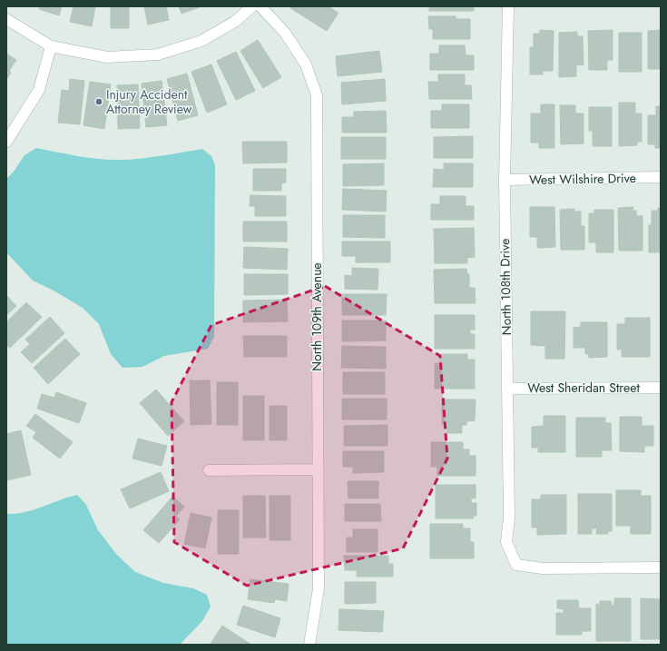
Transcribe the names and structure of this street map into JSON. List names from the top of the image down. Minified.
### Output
{"streets":{"street":["West Wilshire Drive","North 108th Drive","North 109th Avenue","West Sheridan Street"]},"crossings":[["West Wilshire Drive","North 108th Drive"],["North 108th Drive","West Sheridan Street"]],"places":["Injury Accident Attorney Review"]}
